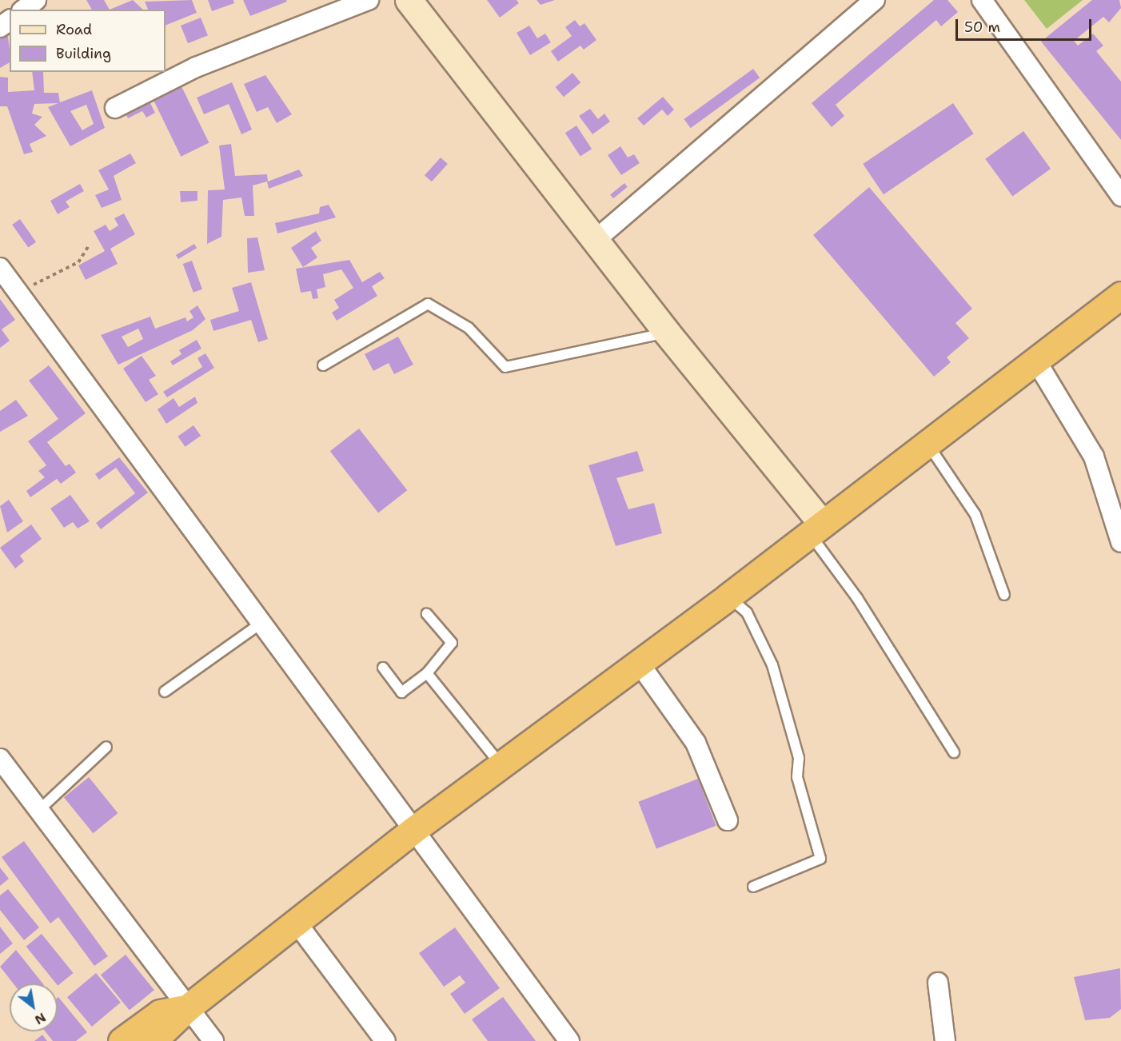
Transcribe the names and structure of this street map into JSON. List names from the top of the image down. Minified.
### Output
{"legend":["Road","Building"],"scale_bar":"50 m","north":"bottom right"}
